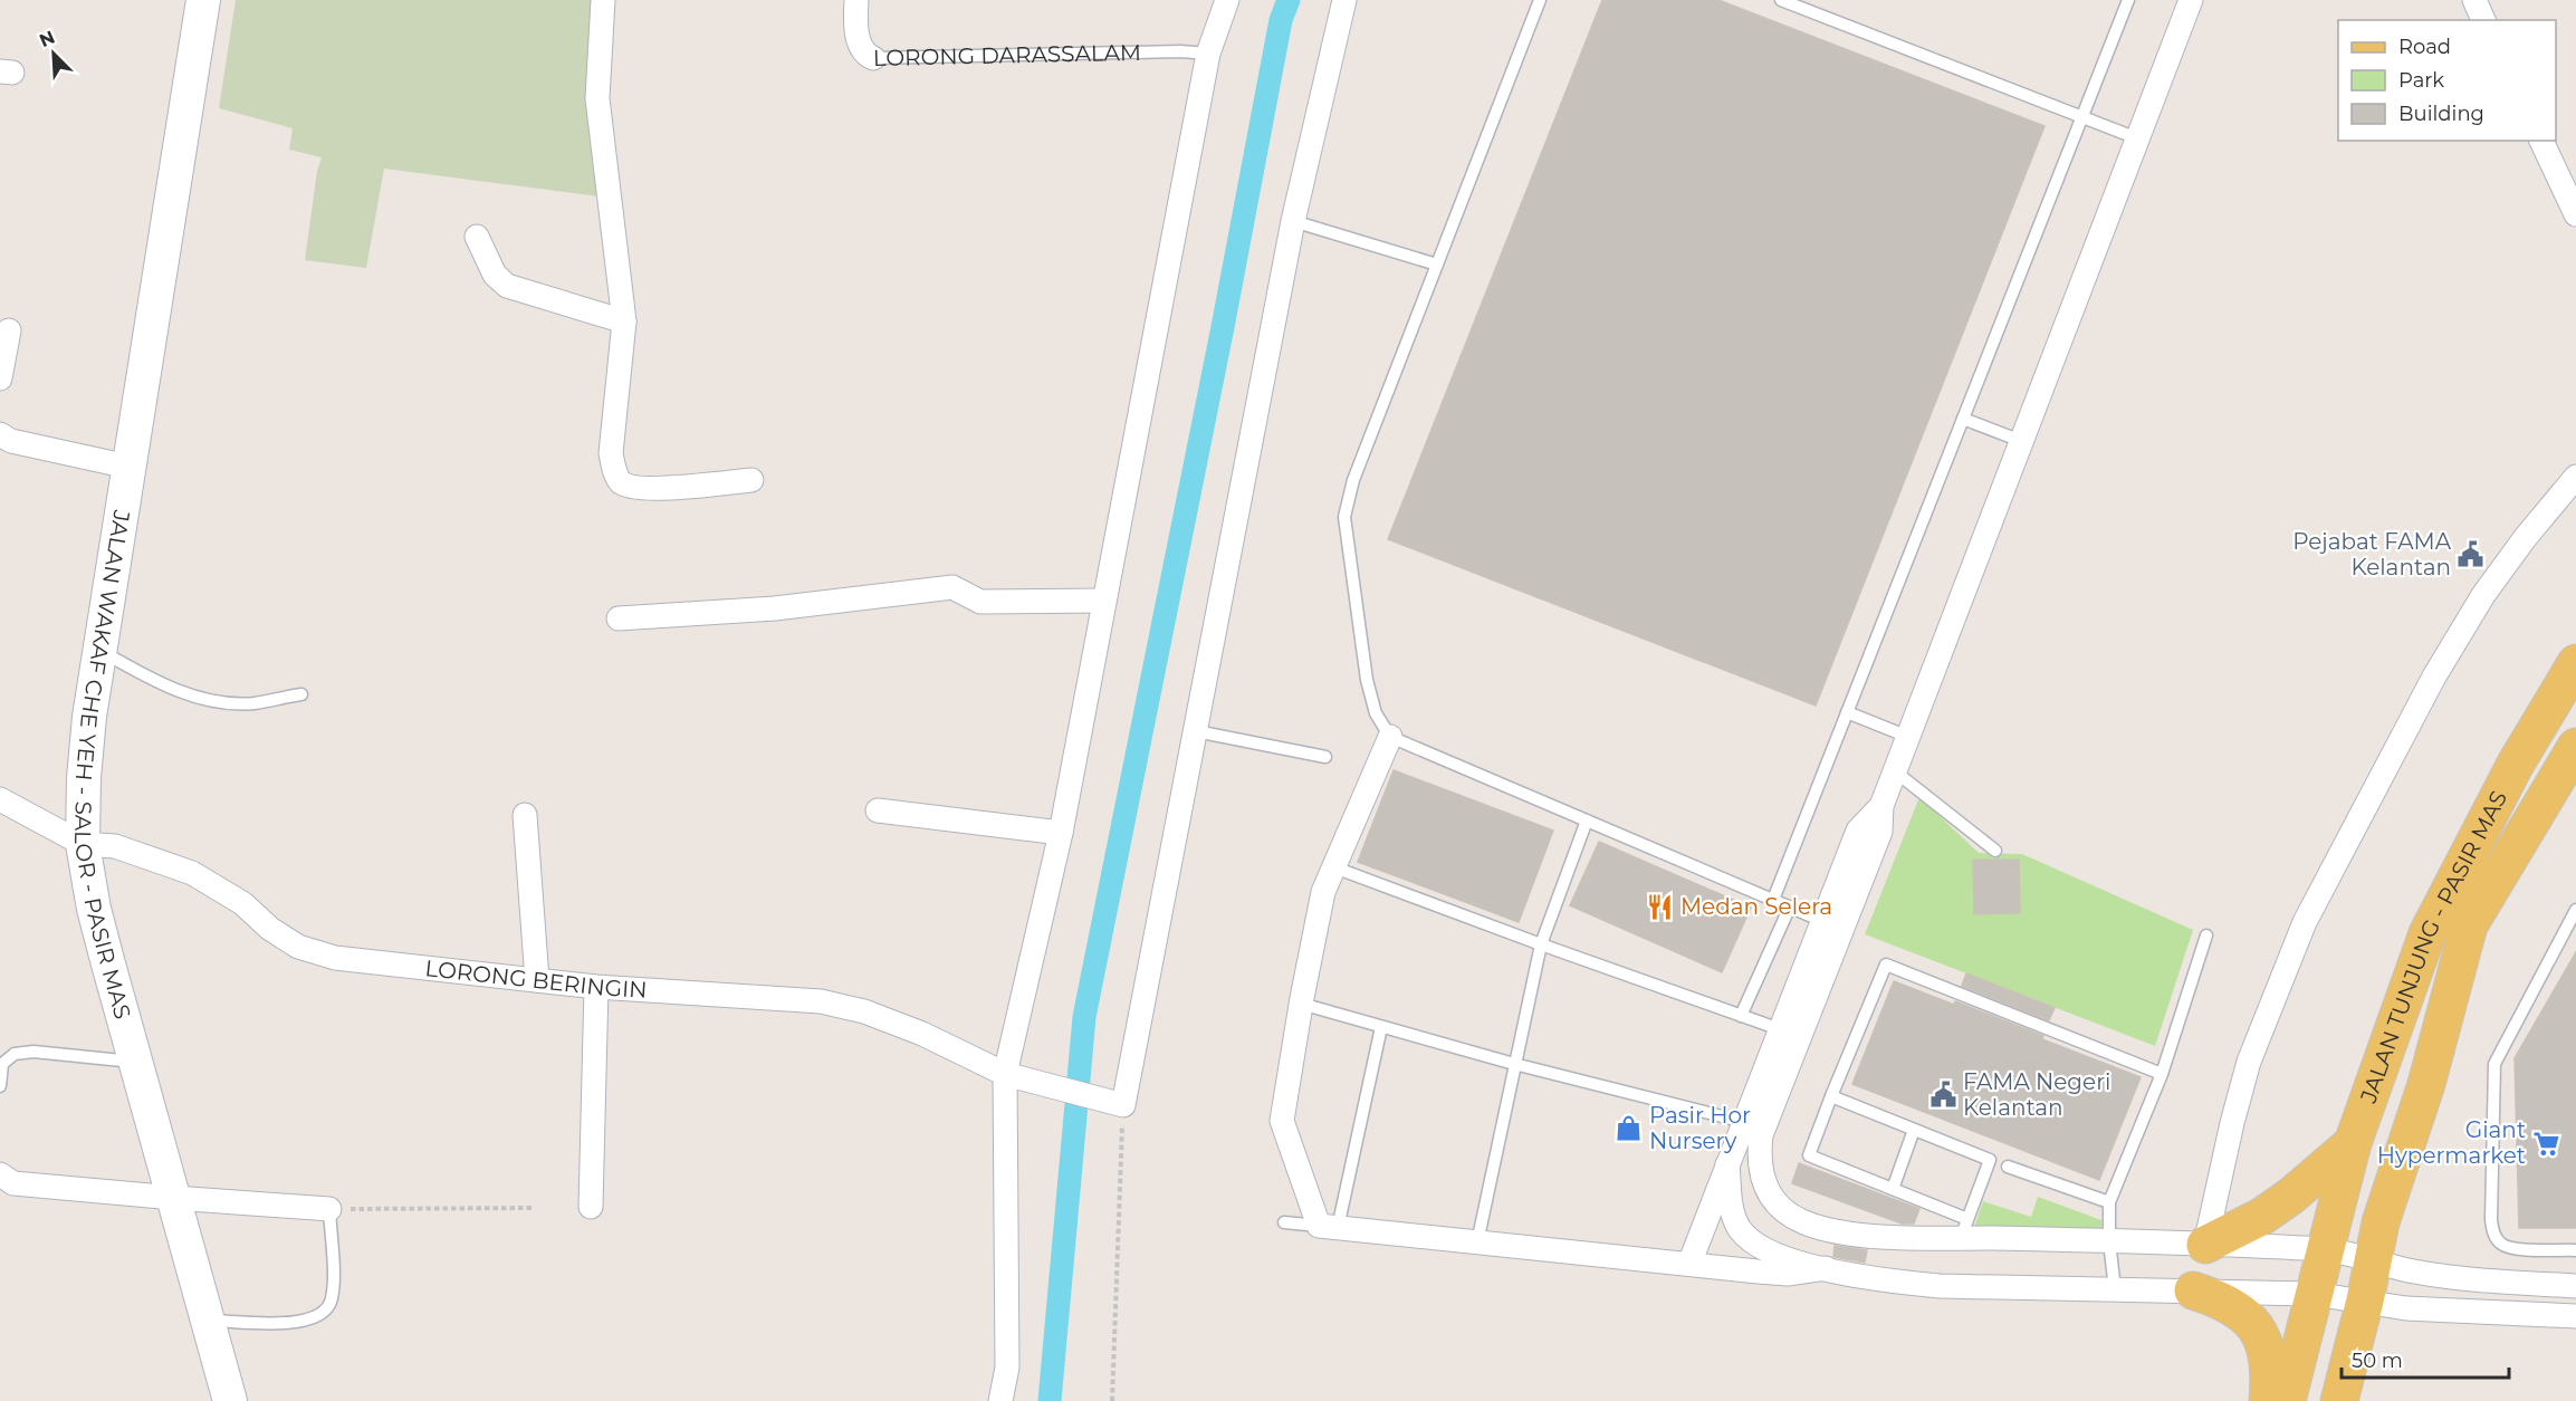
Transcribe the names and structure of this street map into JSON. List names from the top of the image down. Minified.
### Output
{"streets":{"main road":["JALAN WAKAF CHE YEH - SALOR - PASIR MAS","JALAN TUNJUNG - PASIR MAS"],"street":["LORONG DARASSALAM","LORONG BERINGIN"]},"crossings":[["JALAN WAKAF CHE YEH - SALOR - PASIR MAS","LORONG BERINGIN"]],"places":{"public building":["Pejabat FAMA Kelantan","FAMA Negeri Kelantan"],"restaurant":["Medan Selera"],"shop":["Pasir Hor Nursery"],"supermarket":["Giant Hypermarket"]},"legend":["Road","Park","Building"],"scale_bar":"50 m","north":"top left"}
